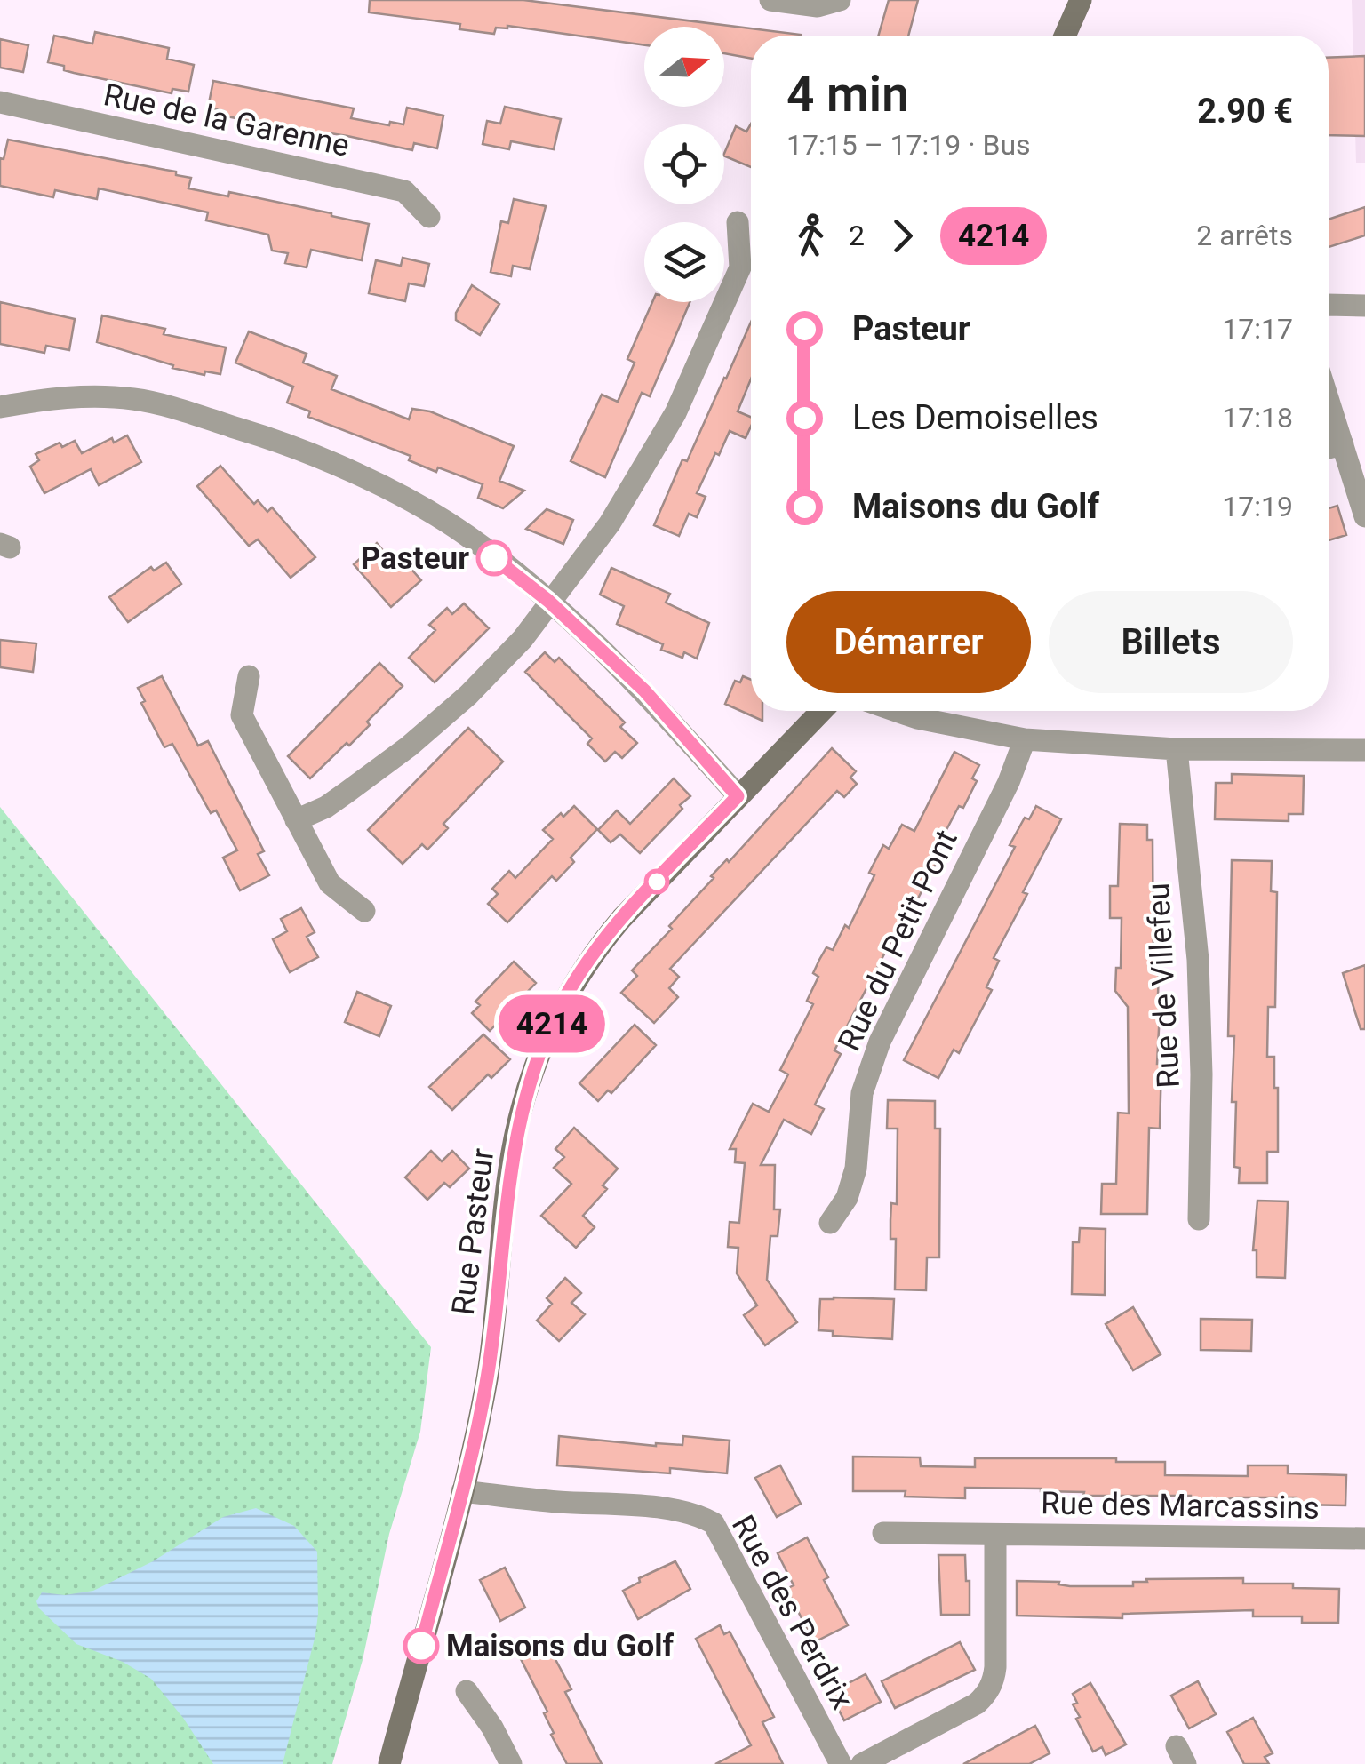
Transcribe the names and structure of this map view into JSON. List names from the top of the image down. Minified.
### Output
{"streets":{"street":["Rue de la Garenne","Rue du Petit Pont","Rue de Villefeu","Rue Pasteur","Rue des Marcassins","Rue des Perdrix"]},"crossings":[["Rue Pasteur","Rue des Perdrix"]],"places":["Pasteur","Maisons du Golf"],"lines":["bus line 4214"],"north":"right","page":{"on_map":"4214","heading":["4 min","17:15 – 17:19 · Bus","2.90 €"],"legs":["2","4214","2 arrêts"],"list":[{"name":"Pasteur","value":"17:17"},{"name":"Les Demoiselles","value":"17:18"},{"name":"Maisons du Golf","value":"17:19"}],"buttons":["Démarrer","Billets"]}}
